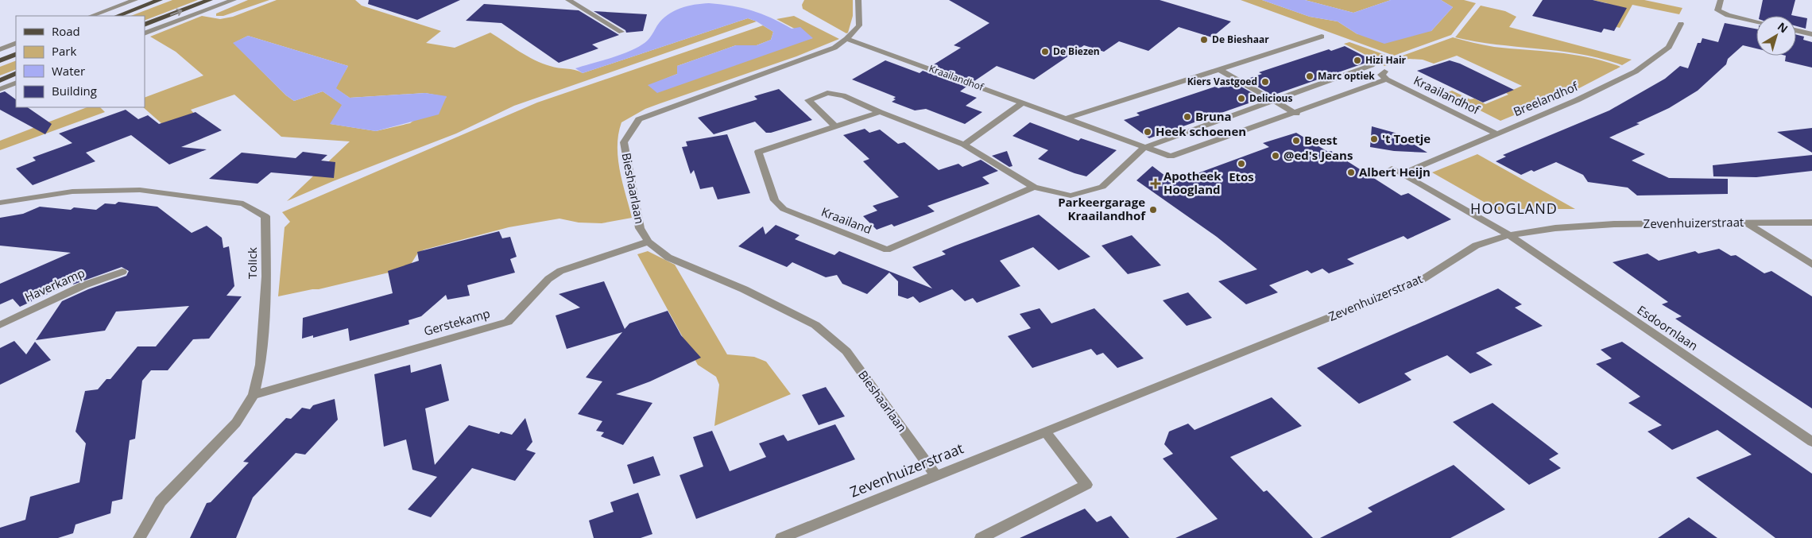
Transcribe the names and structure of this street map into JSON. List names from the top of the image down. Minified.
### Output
{"streets":{"street":["Kraailandhof","Breelandhof","Bieshaarlaan","Kraailand","Zevenhuizerstraat","Tolick","Haverkamp","Gerstekamp","Esdoornlaan"]},"crossings":[["Kraailandhof","Breelandhof"],["Kraailandhof","Bieshaarlaan"],["Bieshaarlaan","Zevenhuizerstraat"],["Bieshaarlaan","Gerstekamp"],["Zevenhuizerstraat","Esdoornlaan"],["Tolick","Gerstekamp"]],"districts":["HOOGLAND"],"places":{"other":["De Bieshaar","De Biezen","Hizi Hair","Marc optiek","Kiers Vastgoed","Delicious","Bruna","Heek schoenen","'t Toetje","Beest","@ed's Jeans","Etos","Albert Heijn","Parkeergarage Kraailandhof"],"health":["Apotheek Hoogland"]},"legend":["Road","Park","Water","Building"],"north":"top right"}
